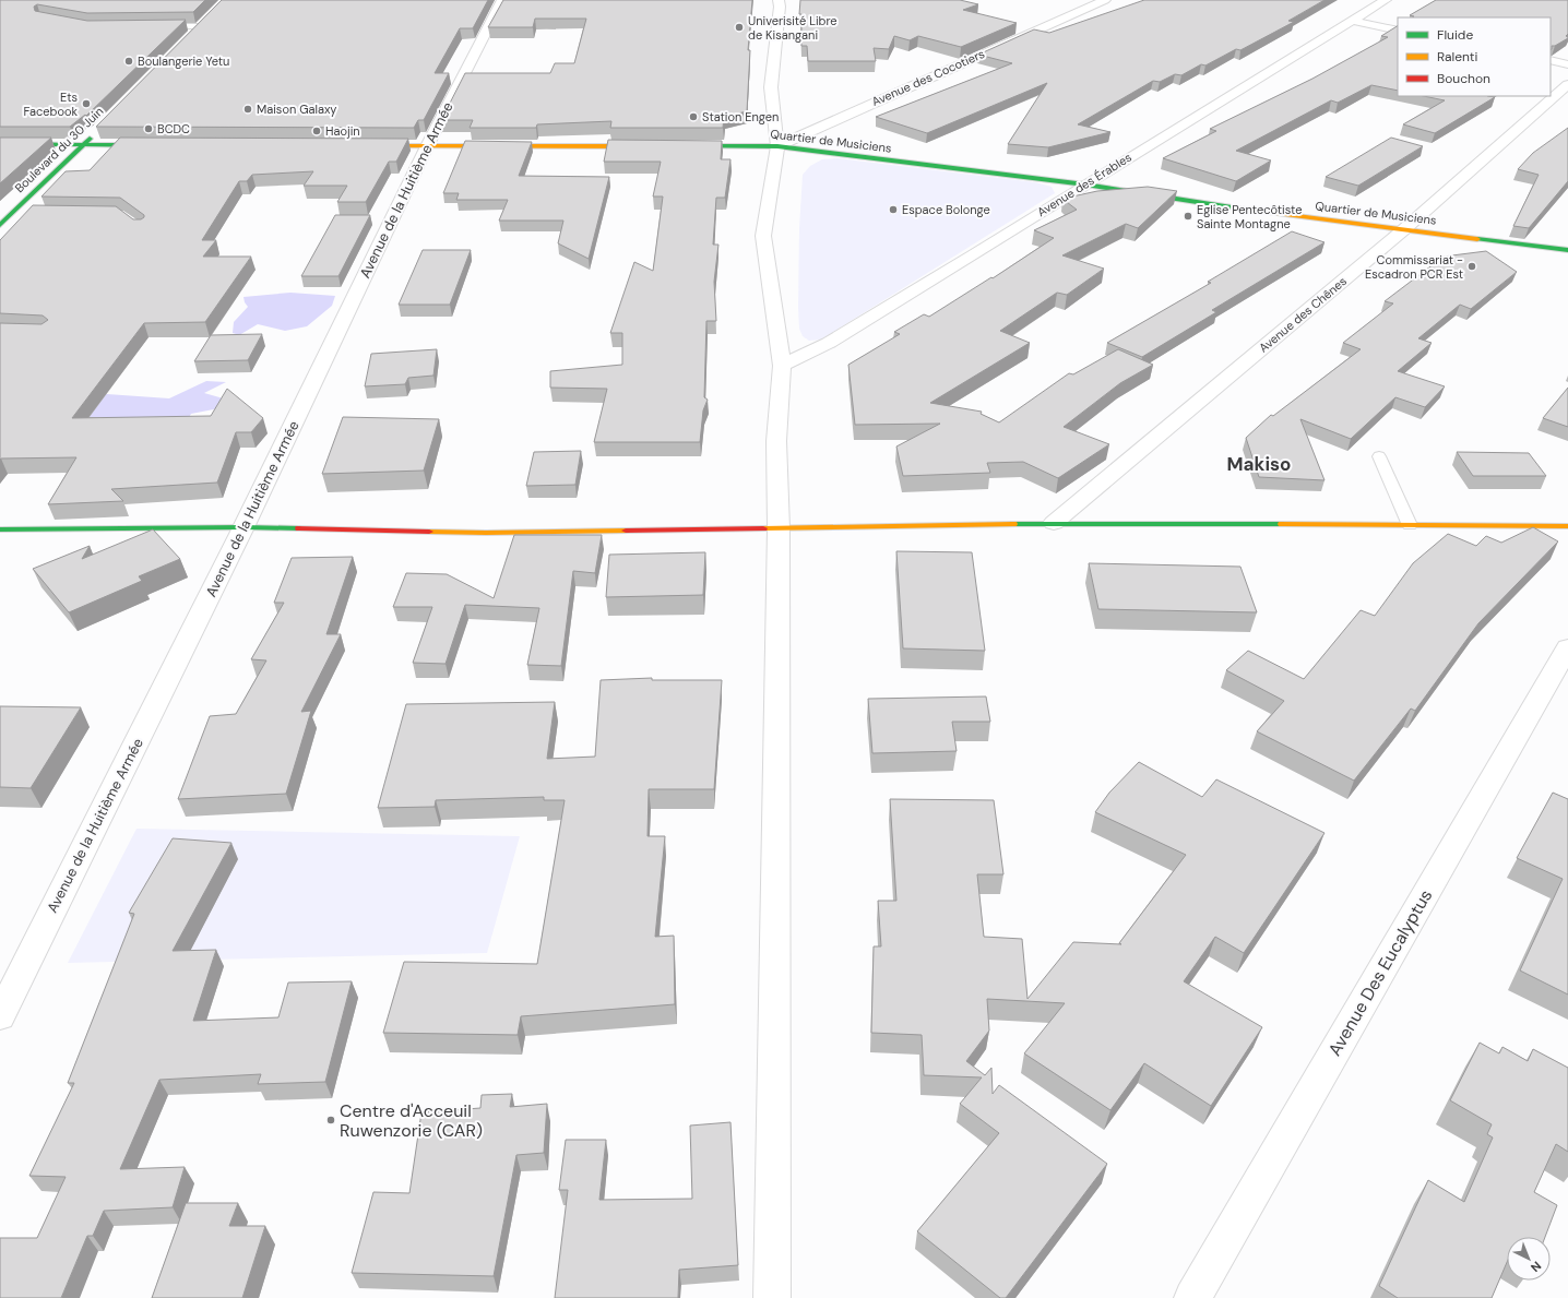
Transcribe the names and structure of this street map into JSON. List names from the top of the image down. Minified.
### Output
{"streets":{"street":["Avenue des Cocotiers","Quartier de Musiciens","Boulevard du 30 Juin","Avenue des Érables","Avenue de la Huitième Armée","Avenue des Chênes","Avenue Des Eucalyptus"]},"crossings":[["Avenue des Cocotiers","Quartier de Musiciens"],["Quartier de Musiciens","Avenue des Érables"],["Quartier de Musiciens","Avenue des Chênes"]],"districts":["Makiso"],"places":["Univerisité Libre de Kisangani","Boulangerie Yetu","Ets Facebook","Maison Galaxy","Station Engen","BCDC","Haojin","Espace Bolonge","Eglise Pentecôtiste Sainte Montagne","Commissariat - Escadron PCR Est","Centre d'Acceuil Ruwenzorie (CAR)"],"legend":["Fluide","Ralenti","Bouchon"],"north":"bottom right"}
